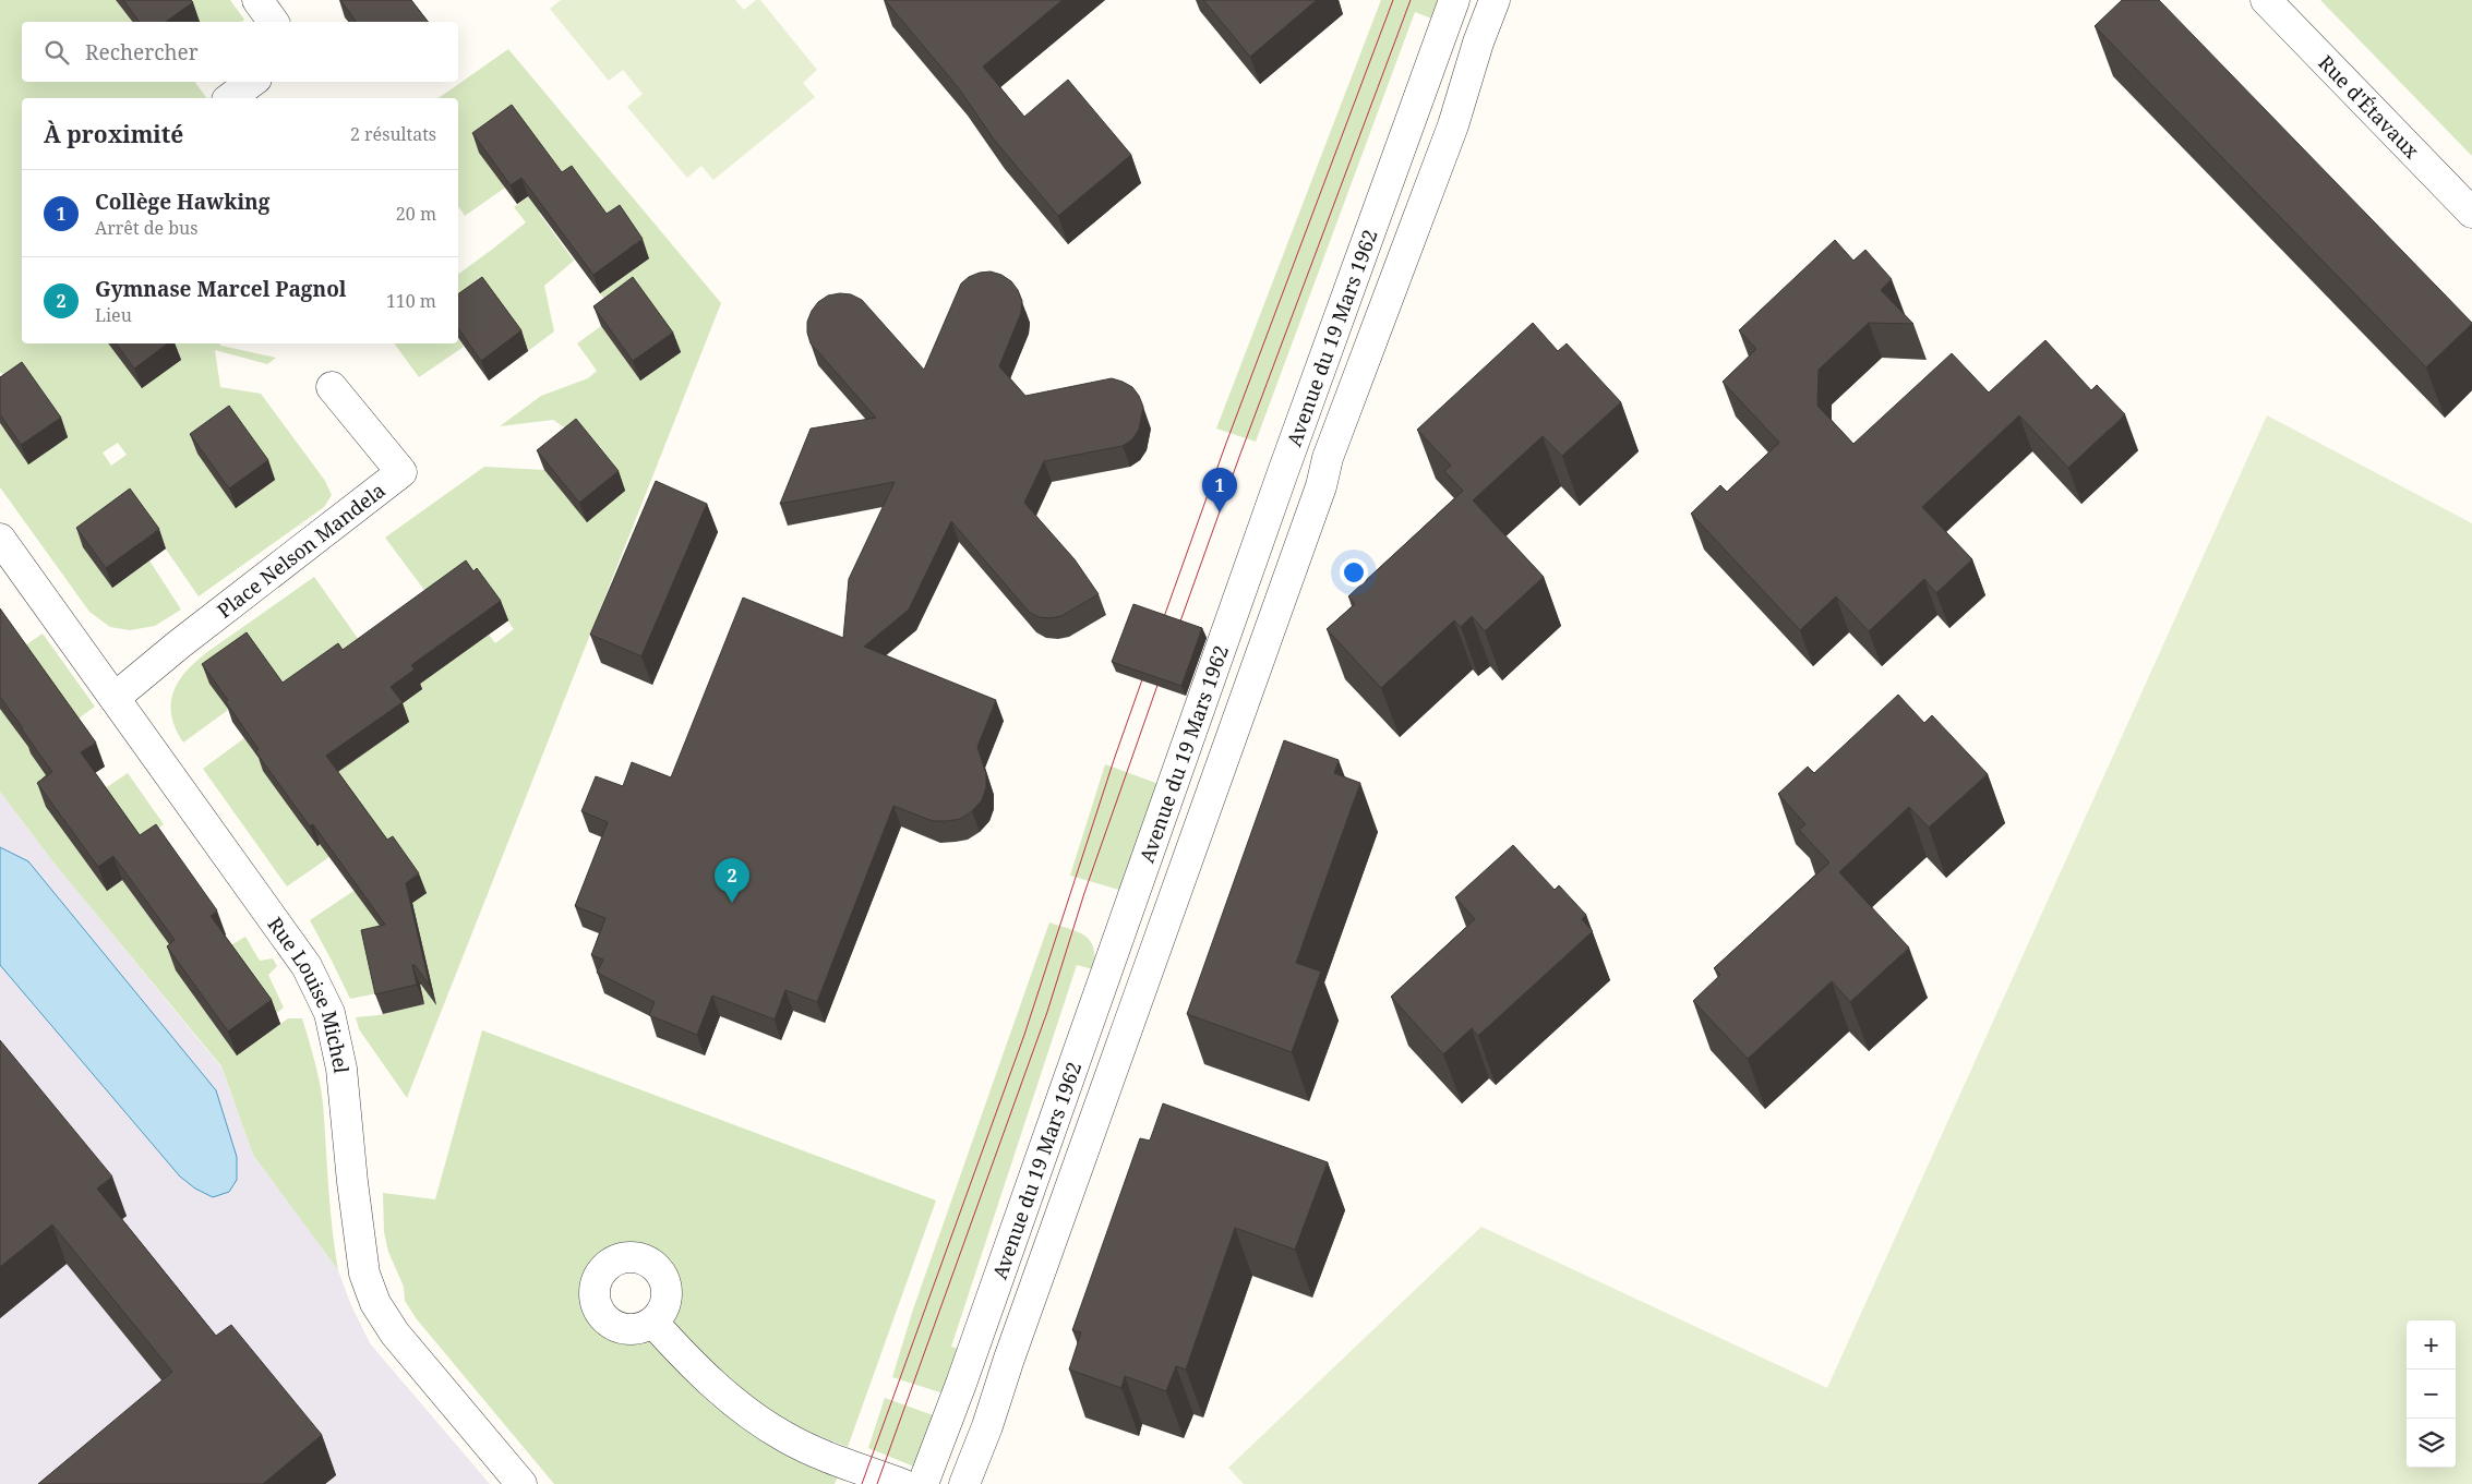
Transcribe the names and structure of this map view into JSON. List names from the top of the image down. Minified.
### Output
{"streets":{"street":["Rue d'Étavaux","Avenue du 19 Mars 1962","Place Nelson Mandela","Rue Louise Michel"]},"crossings":[["Place Nelson Mandela","Rue Louise Michel"]],"page":{"search":"Rechercher","heading":["À proximité","2 résultats"],"list":[{"mark":"1","name":"Collège Hawking","note":"Arrêt de bus","value":"20 m"},{"mark":"2","name":"Gymnase Marcel Pagnol","note":"Lieu","value":"110 m"}],"pins":["1","2"],"map_buttons":["+","−"]}}
